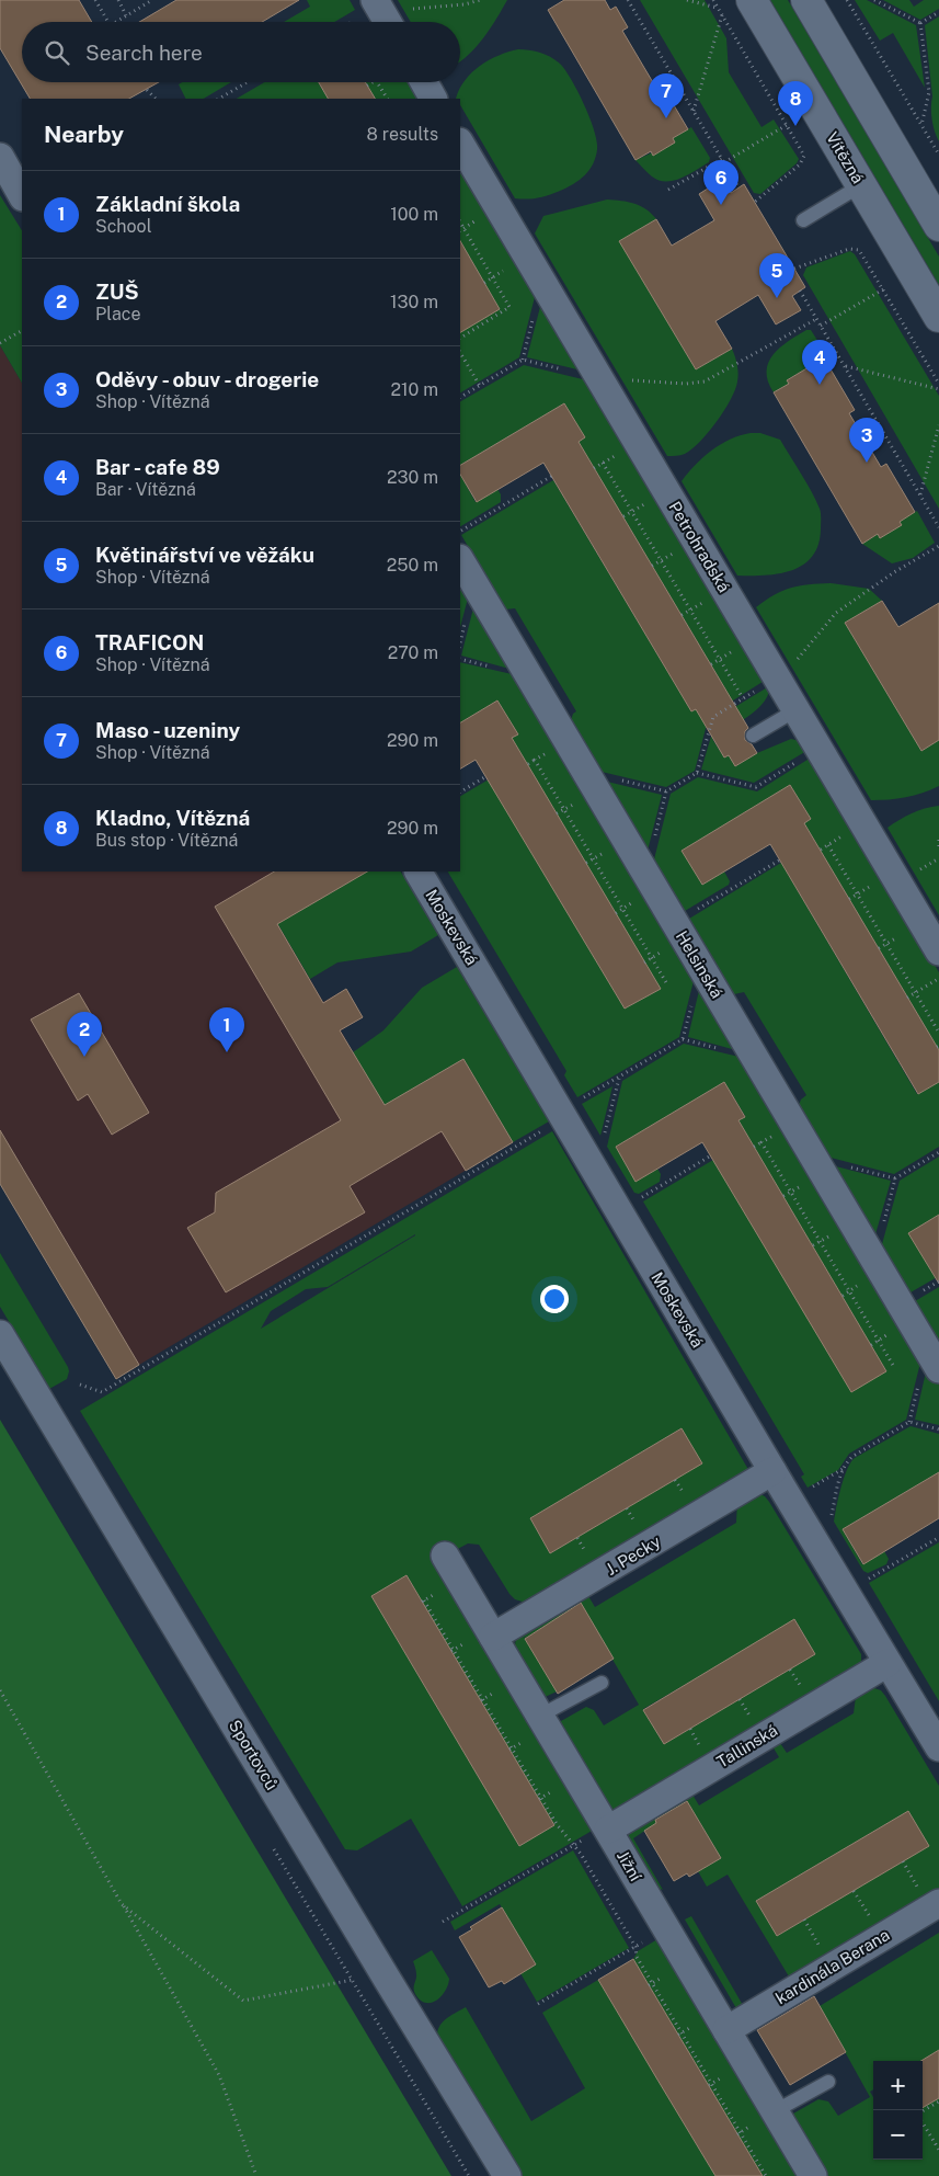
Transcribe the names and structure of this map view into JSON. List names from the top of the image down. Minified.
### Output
{"streets":{"main road":["Vítězná"],"street":["Petrohradská","Moskevská","Helsinská","J. Pecky","Tallinská","Sportovců","Jižní","kardinála Berana"]},"crossings":[["Moskevská","J. Pecky"],["Moskevská","Tallinská"],["J. Pecky","Jižní"],["Tallinská","Jižní"],["Jižní","kardinála Berana"]],"page":{"search":"Search here","pins":["7","8","6","5","4","3","1","2"],"heading":["Nearby","8 results"],"list":[{"mark":"1","name":"Základní škola","note":"School","value":"100 m"},{"mark":"2","name":"ZUŠ","note":"Place","value":"130 m"},{"mark":"3","name":"Oděvy - obuv - drogerie","note":"Shop · Vítězná","value":"210 m"},{"mark":"4","name":"Bar - cafe 89","note":"Bar · Vítězná","value":"230 m"},{"mark":"5","name":"Květinářství ve věžáku","note":"Shop · Vítězná","value":"250 m"},{"mark":"6","name":"TRAFICON","note":"Shop · Vítězná","value":"270 m"},{"mark":"7","name":"Maso - uzeniny","note":"Shop · Vítězná","value":"290 m"},{"mark":"8","name":"Kladno, Vítězná","note":"Bus stop · Vítězná","value":"290 m"}],"map_buttons":["+","−"]}}
